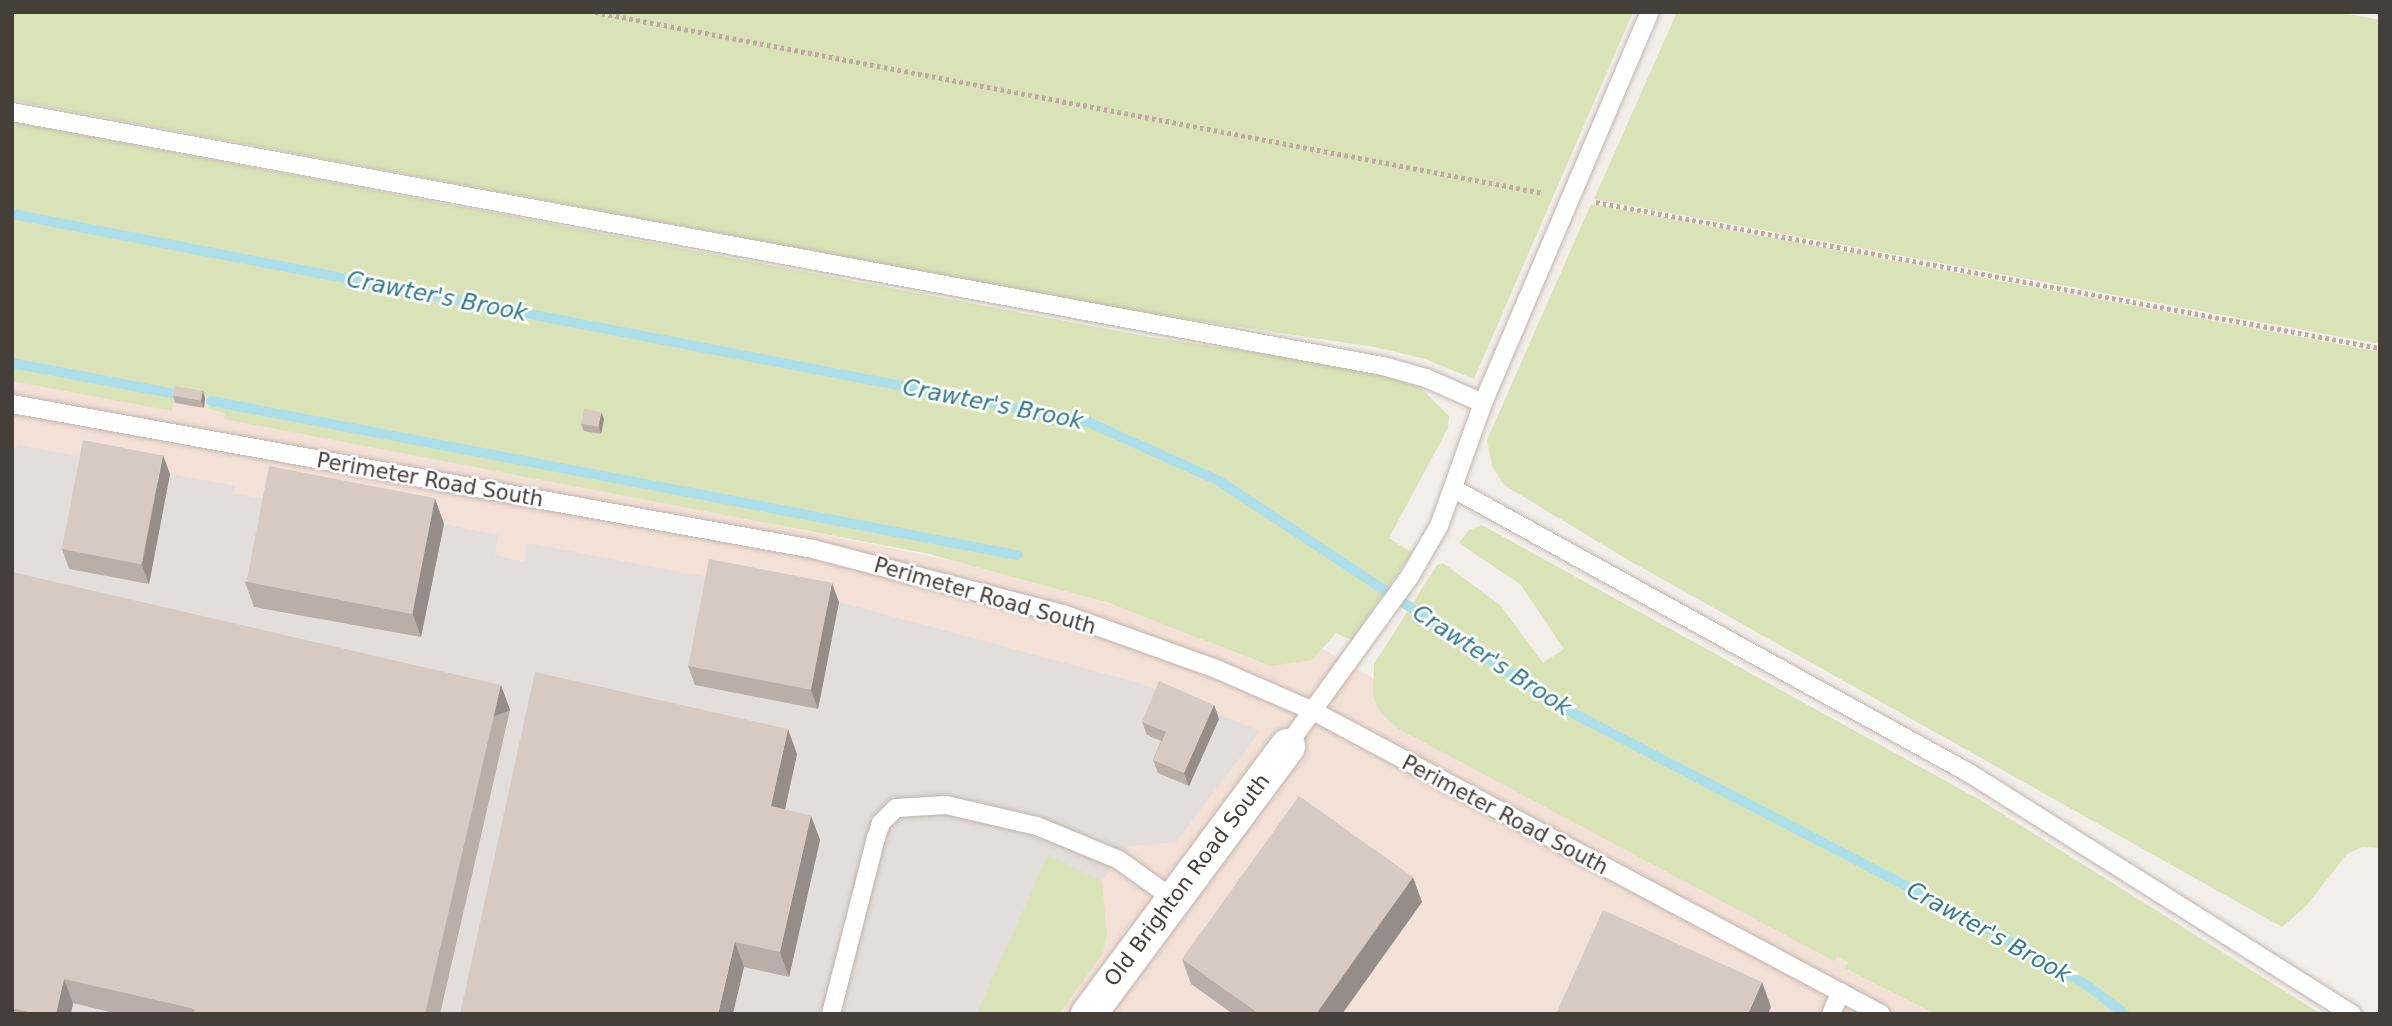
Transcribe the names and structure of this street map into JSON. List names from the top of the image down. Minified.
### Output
{"streets":{"street":["Old Brighton Road South"],"lane":["Perimeter Road South"]},"water":["Crawter's Brook"]}
